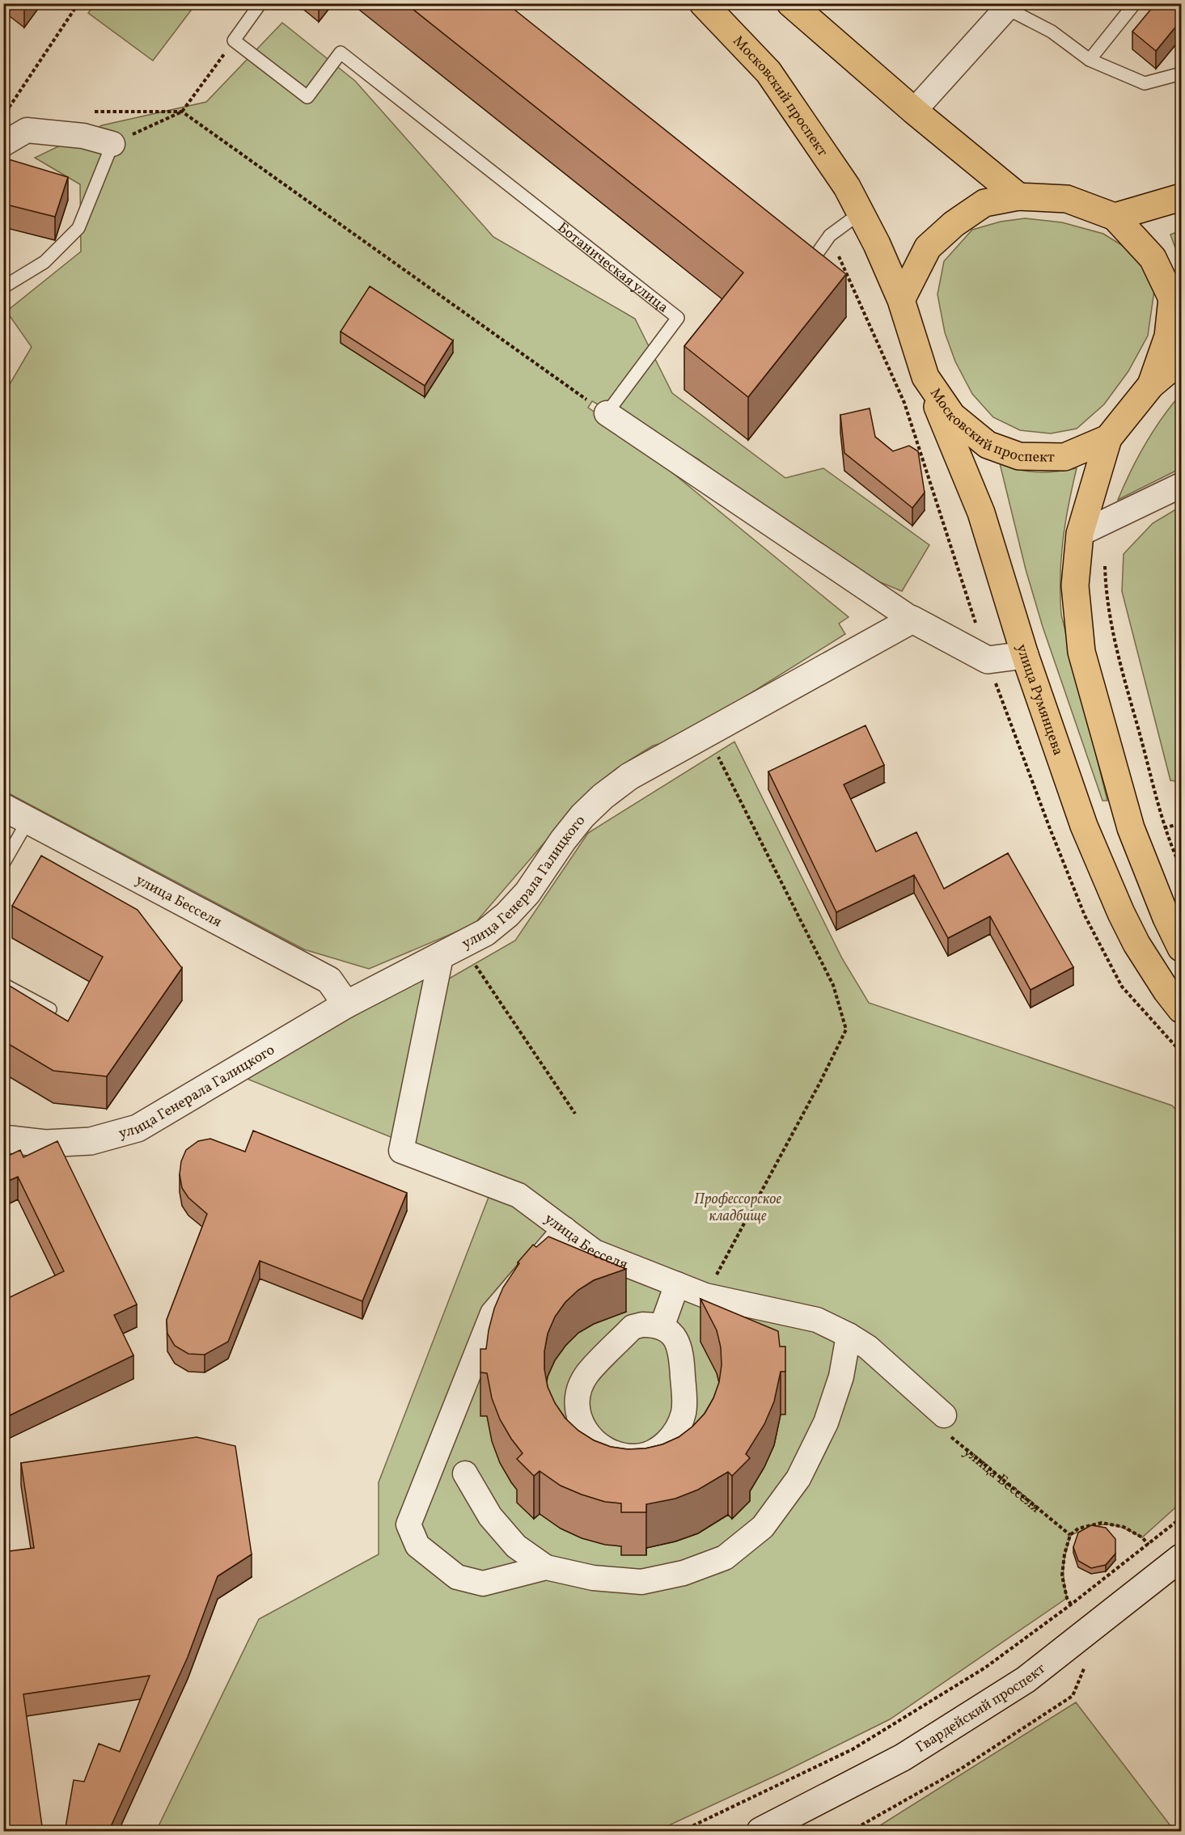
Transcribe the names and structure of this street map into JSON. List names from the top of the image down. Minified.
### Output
{"streets":{"main road":["Московский проспект","улица Румянцева"],"street":["улица Генерала Галицкого","улица Бесселя","Гвардейский проспект"],"lane":["Ботаническая улица"]},"crossings":[["Московский проспект","улица Румянцева"],["улица Генерала Галицкого","улица Бесселя"]],"parks":["Профессорское кладбище"]}
